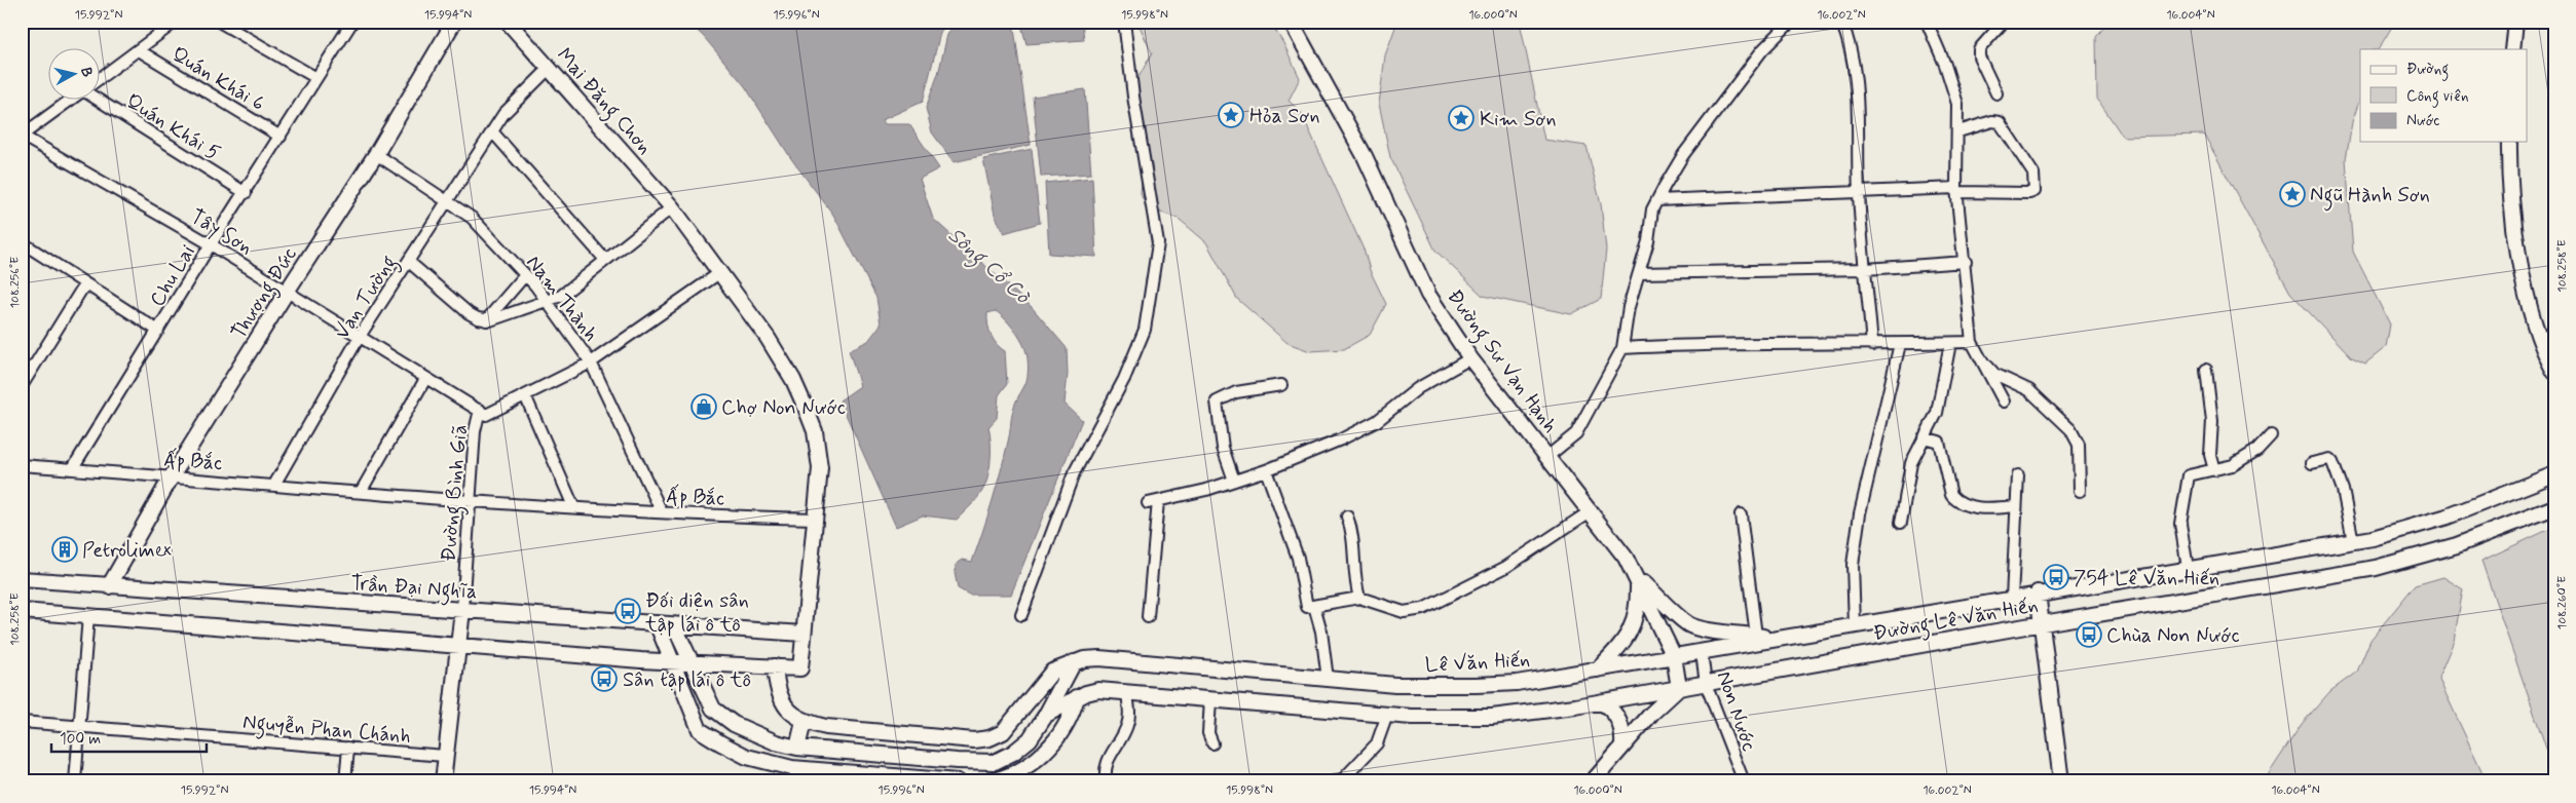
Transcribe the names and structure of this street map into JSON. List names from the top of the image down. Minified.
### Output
{"streets":{"main road":["Mai Đăng Chơn","Thượng Đức","Đường Sư Vạn Hạnh","Trần Đại Nghĩa","Đường Lê Văn Hiến","Lê Văn Hiến"],"street":["Quán Khái 6","Quán Khái 5","Tây Sơn","Chu Lai","Vạn Tường","Nam Thành","Ấp Bắc","Đường Bình Giã","Non Nước","Nguyễn Phan Chánh"]},"crossings":[["Quán Khái 6","Chu Lai"],["Mai Đăng Chơn","Vạn Tường"],["Mai Đăng Chơn","Ấp Bắc"],["Mai Đăng Chơn","Trần Đại Nghĩa"],["Quán Khái 5","Chu Lai"],["Tây Sơn","Chu Lai"],["Tây Sơn","Thượng Đức"],["Tây Sơn","Vạn Tường"],["Tây Sơn","Đường Bình Giã"],["Chu Lai","Ấp Bắc"],["Thượng Đức","Nam Thành"],["Thượng Đức","Ấp Bắc"],["Thượng Đức","Trần Đại Nghĩa"],["Vạn Tường","Nam Thành"],["Vạn Tường","Ấp Bắc"],["Nam Thành","Ấp Bắc"],["Đường Sư Vạn Hạnh","Đường Lê Văn Hiến"],["Đường Sư Vạn Hạnh","Lê Văn Hiến"],["Ấp Bắc","Đường Bình Giã"],["Đường Bình Giã","Trần Đại Nghĩa"],["Đường Lê Văn Hiến","Lê Văn Hiến"],["Đường Lê Văn Hiến","Non Nước"],["Lê Văn Hiến","Non Nước"]],"water":["Sông Cổ Cò"],"places":{"place":["Hỏa Sơn","Kim Sơn","Ngũ Hành Sơn"],"shop":["Chợ Non Nước"],"building":["Petrolimex"],"bus stop":["754 Lê Văn Hiến","Đối diện sân tập lái ô tô","Chùa Non Nước","Sân tập lái ô tô"]},"legend":["Đường","Công viên","Nước"],"scale_bar":"100 m","north":"right","coordinates":["15.992°N","15.994°N","15.996°N","15.998°N","16.000°N","16.002°N","16.004°N","108.258°E","108.256°E","108.260°E"]}
